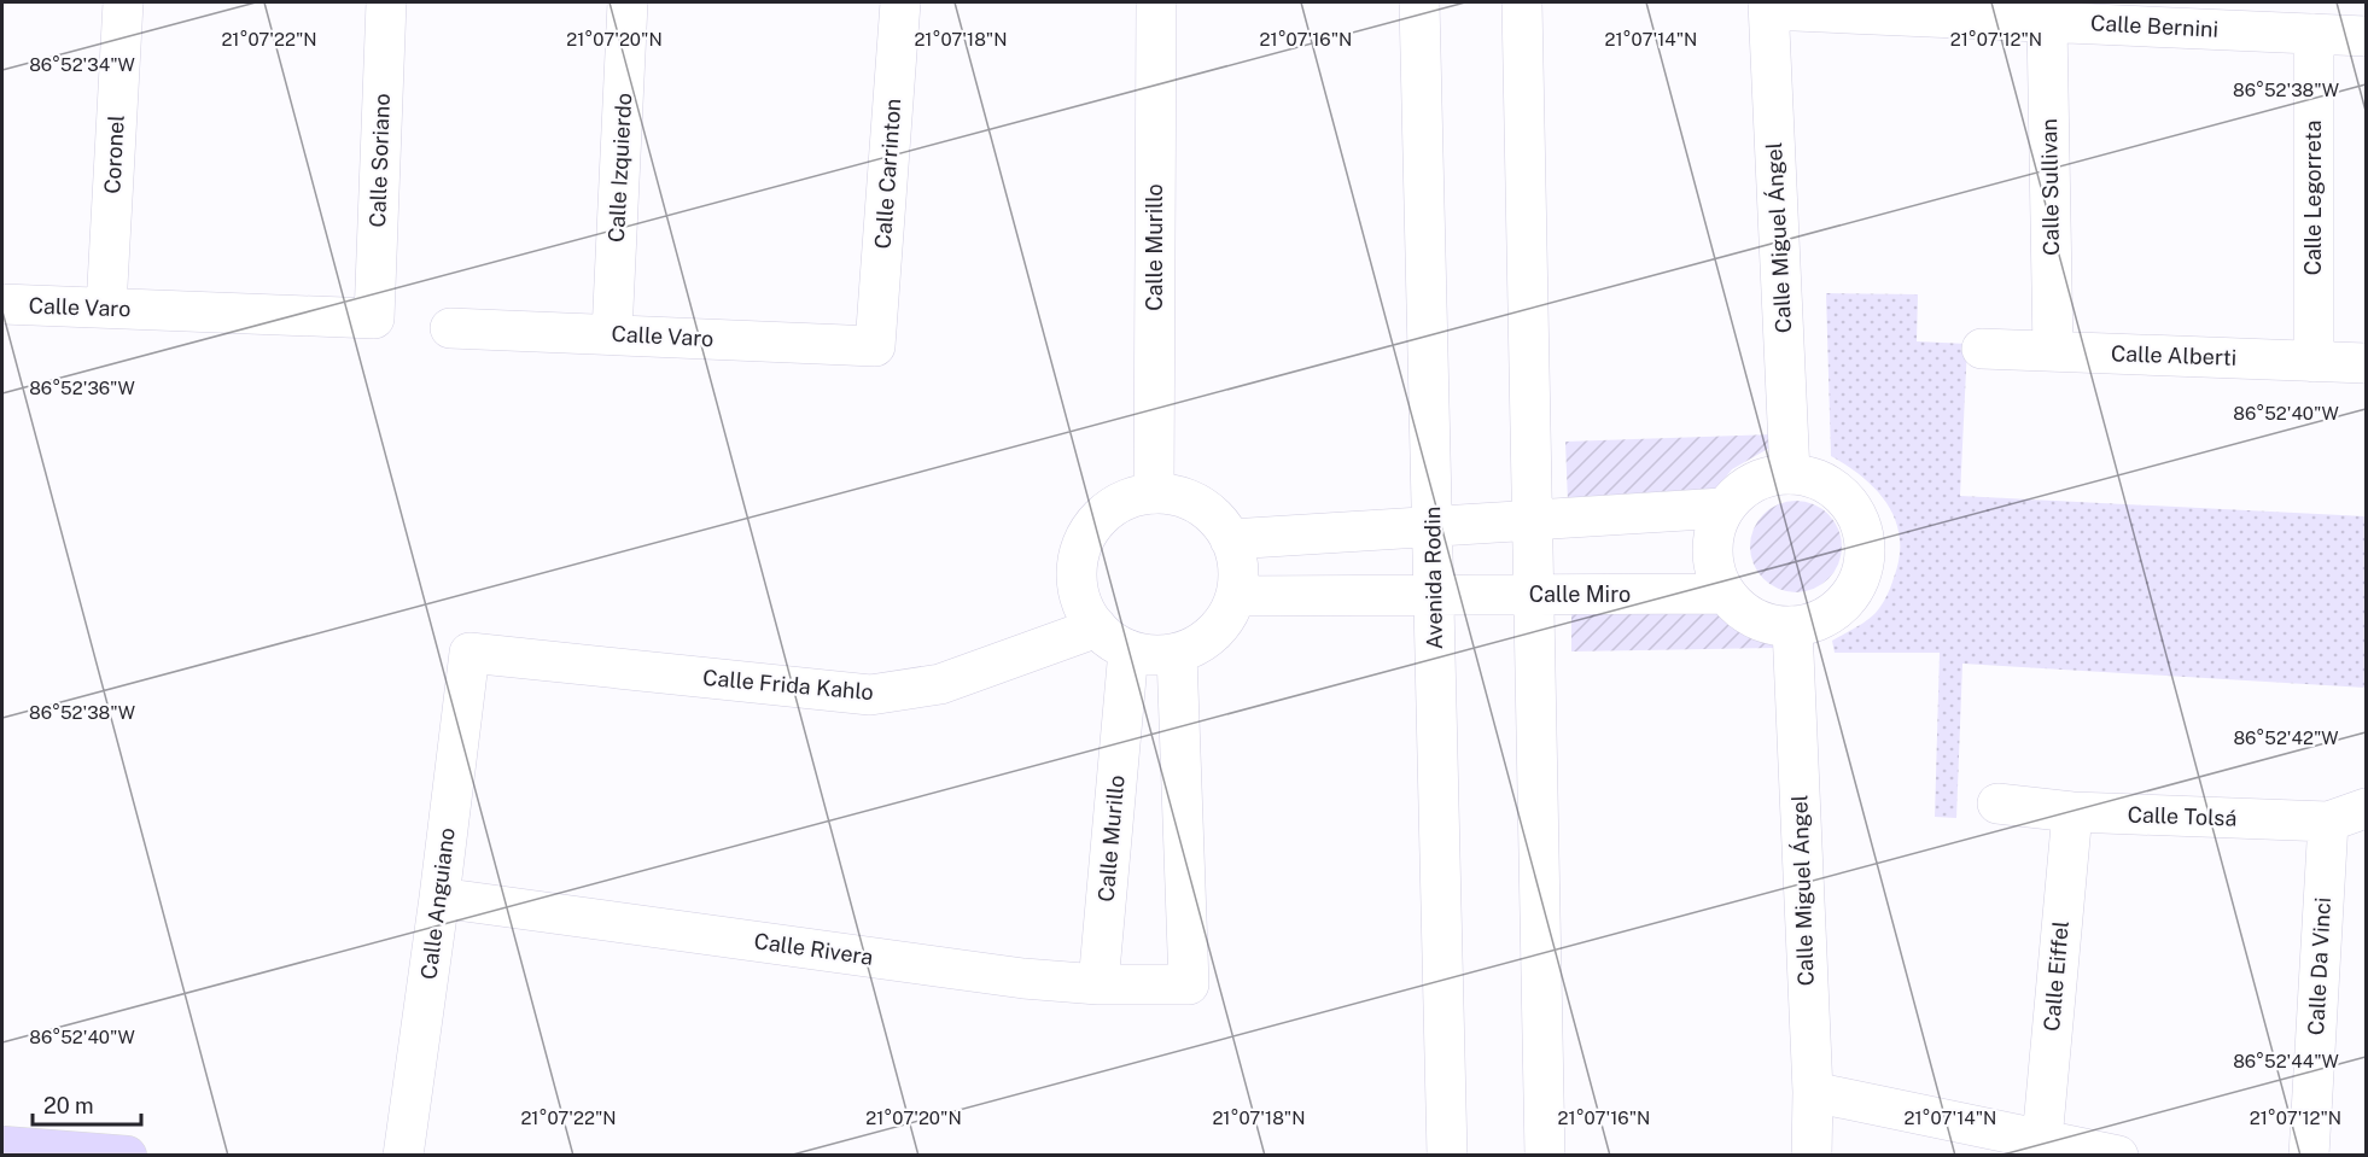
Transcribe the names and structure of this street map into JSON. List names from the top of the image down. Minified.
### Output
{"streets":{"street":["Calle Bernini","Coronel","Calle Soriano","Calle Izquierdo","Calle Carrinton","Calle Sullivan","Calle Legorreta","Calle Miguel Ángel","Calle Murillo","Calle Varo","Calle Alberti","Avenida Rodin","Calle Miro","Calle Frida Kahlo","Calle Tolsá","Calle Anguiano","Calle Rivera","Calle Da Vinci","Calle Eiffel"]},"crossings":[["Calle Bernini","Calle Sullivan"],["Calle Bernini","Calle Legorreta"],["Calle Bernini","Calle Miguel Ángel"],["Coronel","Calle Varo"],["Calle Soriano","Calle Varo"],["Calle Izquierdo","Calle Varo"],["Calle Carrinton","Calle Varo"],["Calle Sullivan","Calle Alberti"],["Calle Legorreta","Calle Alberti"],["Calle Miguel Ángel","Calle Miro"],["Calle Murillo","Calle Frida Kahlo"],["Calle Murillo","Calle Rivera"],["Avenida Rodin","Calle Miro"],["Calle Frida Kahlo","Calle Anguiano"],["Calle Frida Kahlo","Calle Rivera"],["Calle Tolsá","Calle Da Vinci"],["Calle Tolsá","Calle Eiffel"],["Calle Anguiano","Calle Rivera"]],"scale_bar":"20 m","coordinates":["21°07'22\"N","21°07'20\"N","21°07'18\"N","21°07'16\"N","21°07'14\"N","21°07'12\"N","86°52'34\"W","86°52'38\"W","86°52'36\"W","86°52'40\"W","86°52'42\"W","86°52'44\"W"]}
